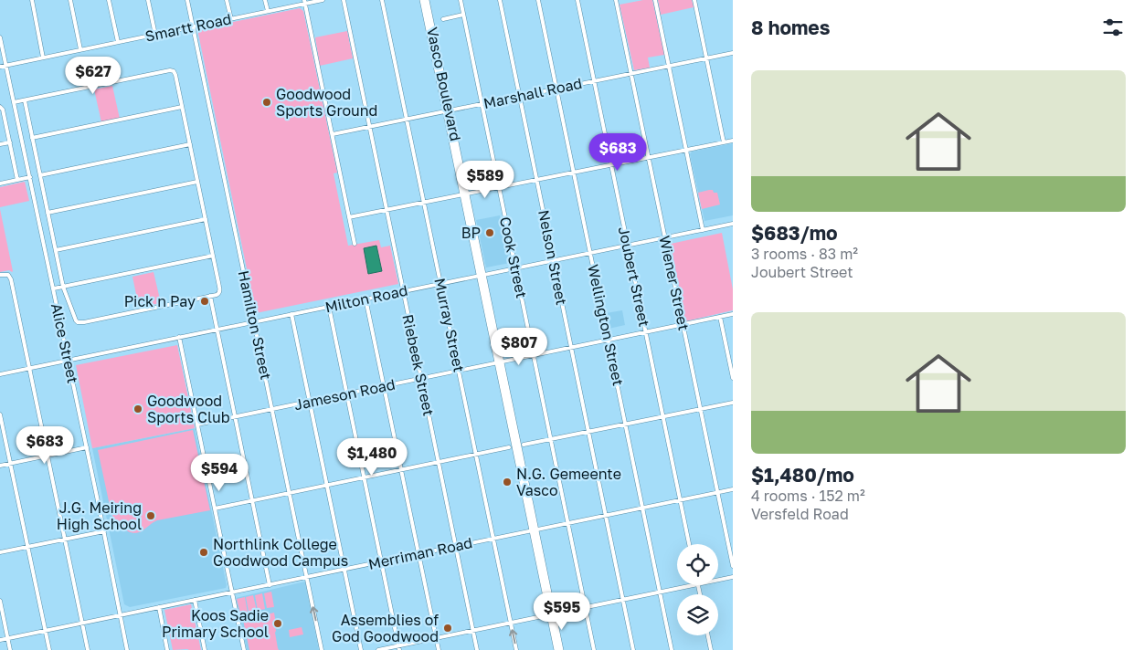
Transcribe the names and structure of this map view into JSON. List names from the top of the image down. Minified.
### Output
{"streets":{"main road":["Vasco Boulevard"],"street":["Smartt Road","Marshall Road","Cook Street","Nelson Street","Joubert Street","Wiener Street","Milton Road","Hamilton Street","Murray Street","Wellington Street","Alice Street","Riebeek Street","Jameson Road","Merriman Road"]},"crossings":[["Smartt Road","Hamilton Street"],["Smartt Road","Alice Street"],["Vasco Boulevard","Marshall Road"],["Vasco Boulevard","Milton Road"],["Vasco Boulevard","Jameson Road"],["Vasco Boulevard","Merriman Road"],["Marshall Road","Cook Street"],["Marshall Road","Nelson Street"],["Marshall Road","Joubert Street"],["Marshall Road","Wiener Street"],["Marshall Road","Murray Street"],["Marshall Road","Wellington Street"],["Marshall Road","Riebeek Street"],["Cook Street","Milton Road"],["Cook Street","Jameson Road"],["Cook Street","Merriman Road"],["Nelson Street","Milton Road"],["Nelson Street","Jameson Road"],["Nelson Street","Merriman Road"],["Joubert Street","Milton Road"],["Joubert Street","Jameson Road"],["Joubert Street","Merriman Road"],["Wiener Street","Milton Road"],["Wiener Street","Jameson Road"],["Wiener Street","Merriman Road"],["Milton Road","Hamilton Street"],["Milton Road","Murray Street"],["Milton Road","Wellington Street"],["Milton Road","Alice Street"],["Milton Road","Riebeek Street"],["Hamilton Street","Jameson Road"],["Hamilton Street","Merriman Road"],["Murray Street","Jameson Road"],["Murray Street","Merriman Road"],["Wellington Street","Jameson Road"],["Wellington Street","Merriman Road"],["Alice Street","Merriman Road"],["Riebeek Street","Jameson Road"],["Riebeek Street","Merriman Road"]],"places":["Goodwood Sports Ground","BP","Pick n Pay","Goodwood Sports Club","N.G. Gemeente Vasco","J.G. Meiring High School","Northlink College Goodwood Campus","Koos Sadie Primary School","Assemblies of God Goodwood"],"page":{"heading":"8 homes","list":[{"name":"$683/mo","note":"3 rooms · 83 m² · Joubert Street"},{"name":"$1,480/mo","note":"4 rooms · 152 m² · Versfeld Road"}],"price":["$627","$683","$589","$807","$683","$1,480","$594","$595"]}}
